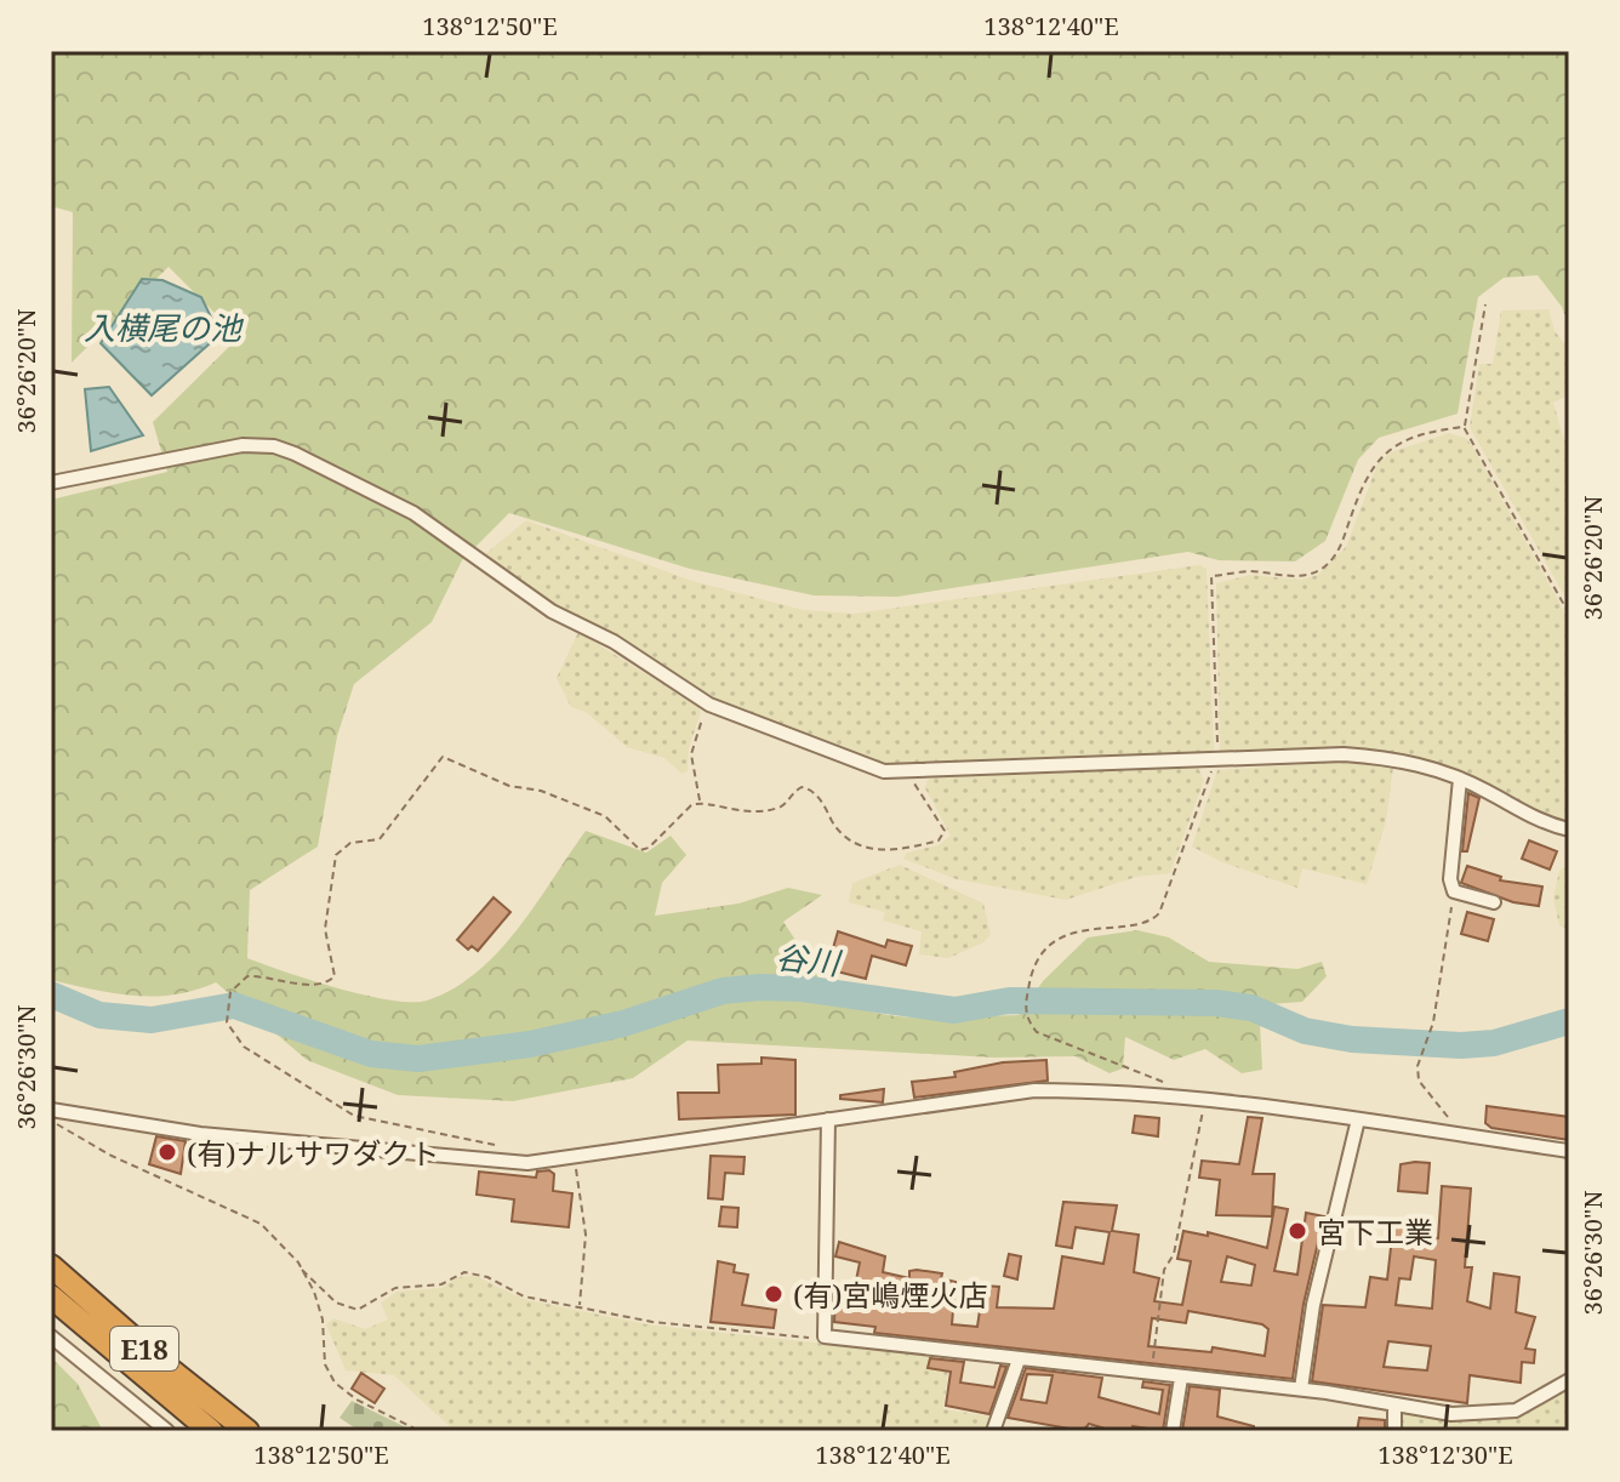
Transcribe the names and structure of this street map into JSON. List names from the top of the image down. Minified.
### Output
{"streets":{"highway":["E18"]},"water":["入横尾の池","谷川"],"places":["(有)ナルサワダクト","宮下工業","(有)宮嶋煙火店"],"coordinates":["138°12'50\"E","138°12'40\"E","36°26'20\"N","36°26'30\"N","138°12'30\"E"]}
